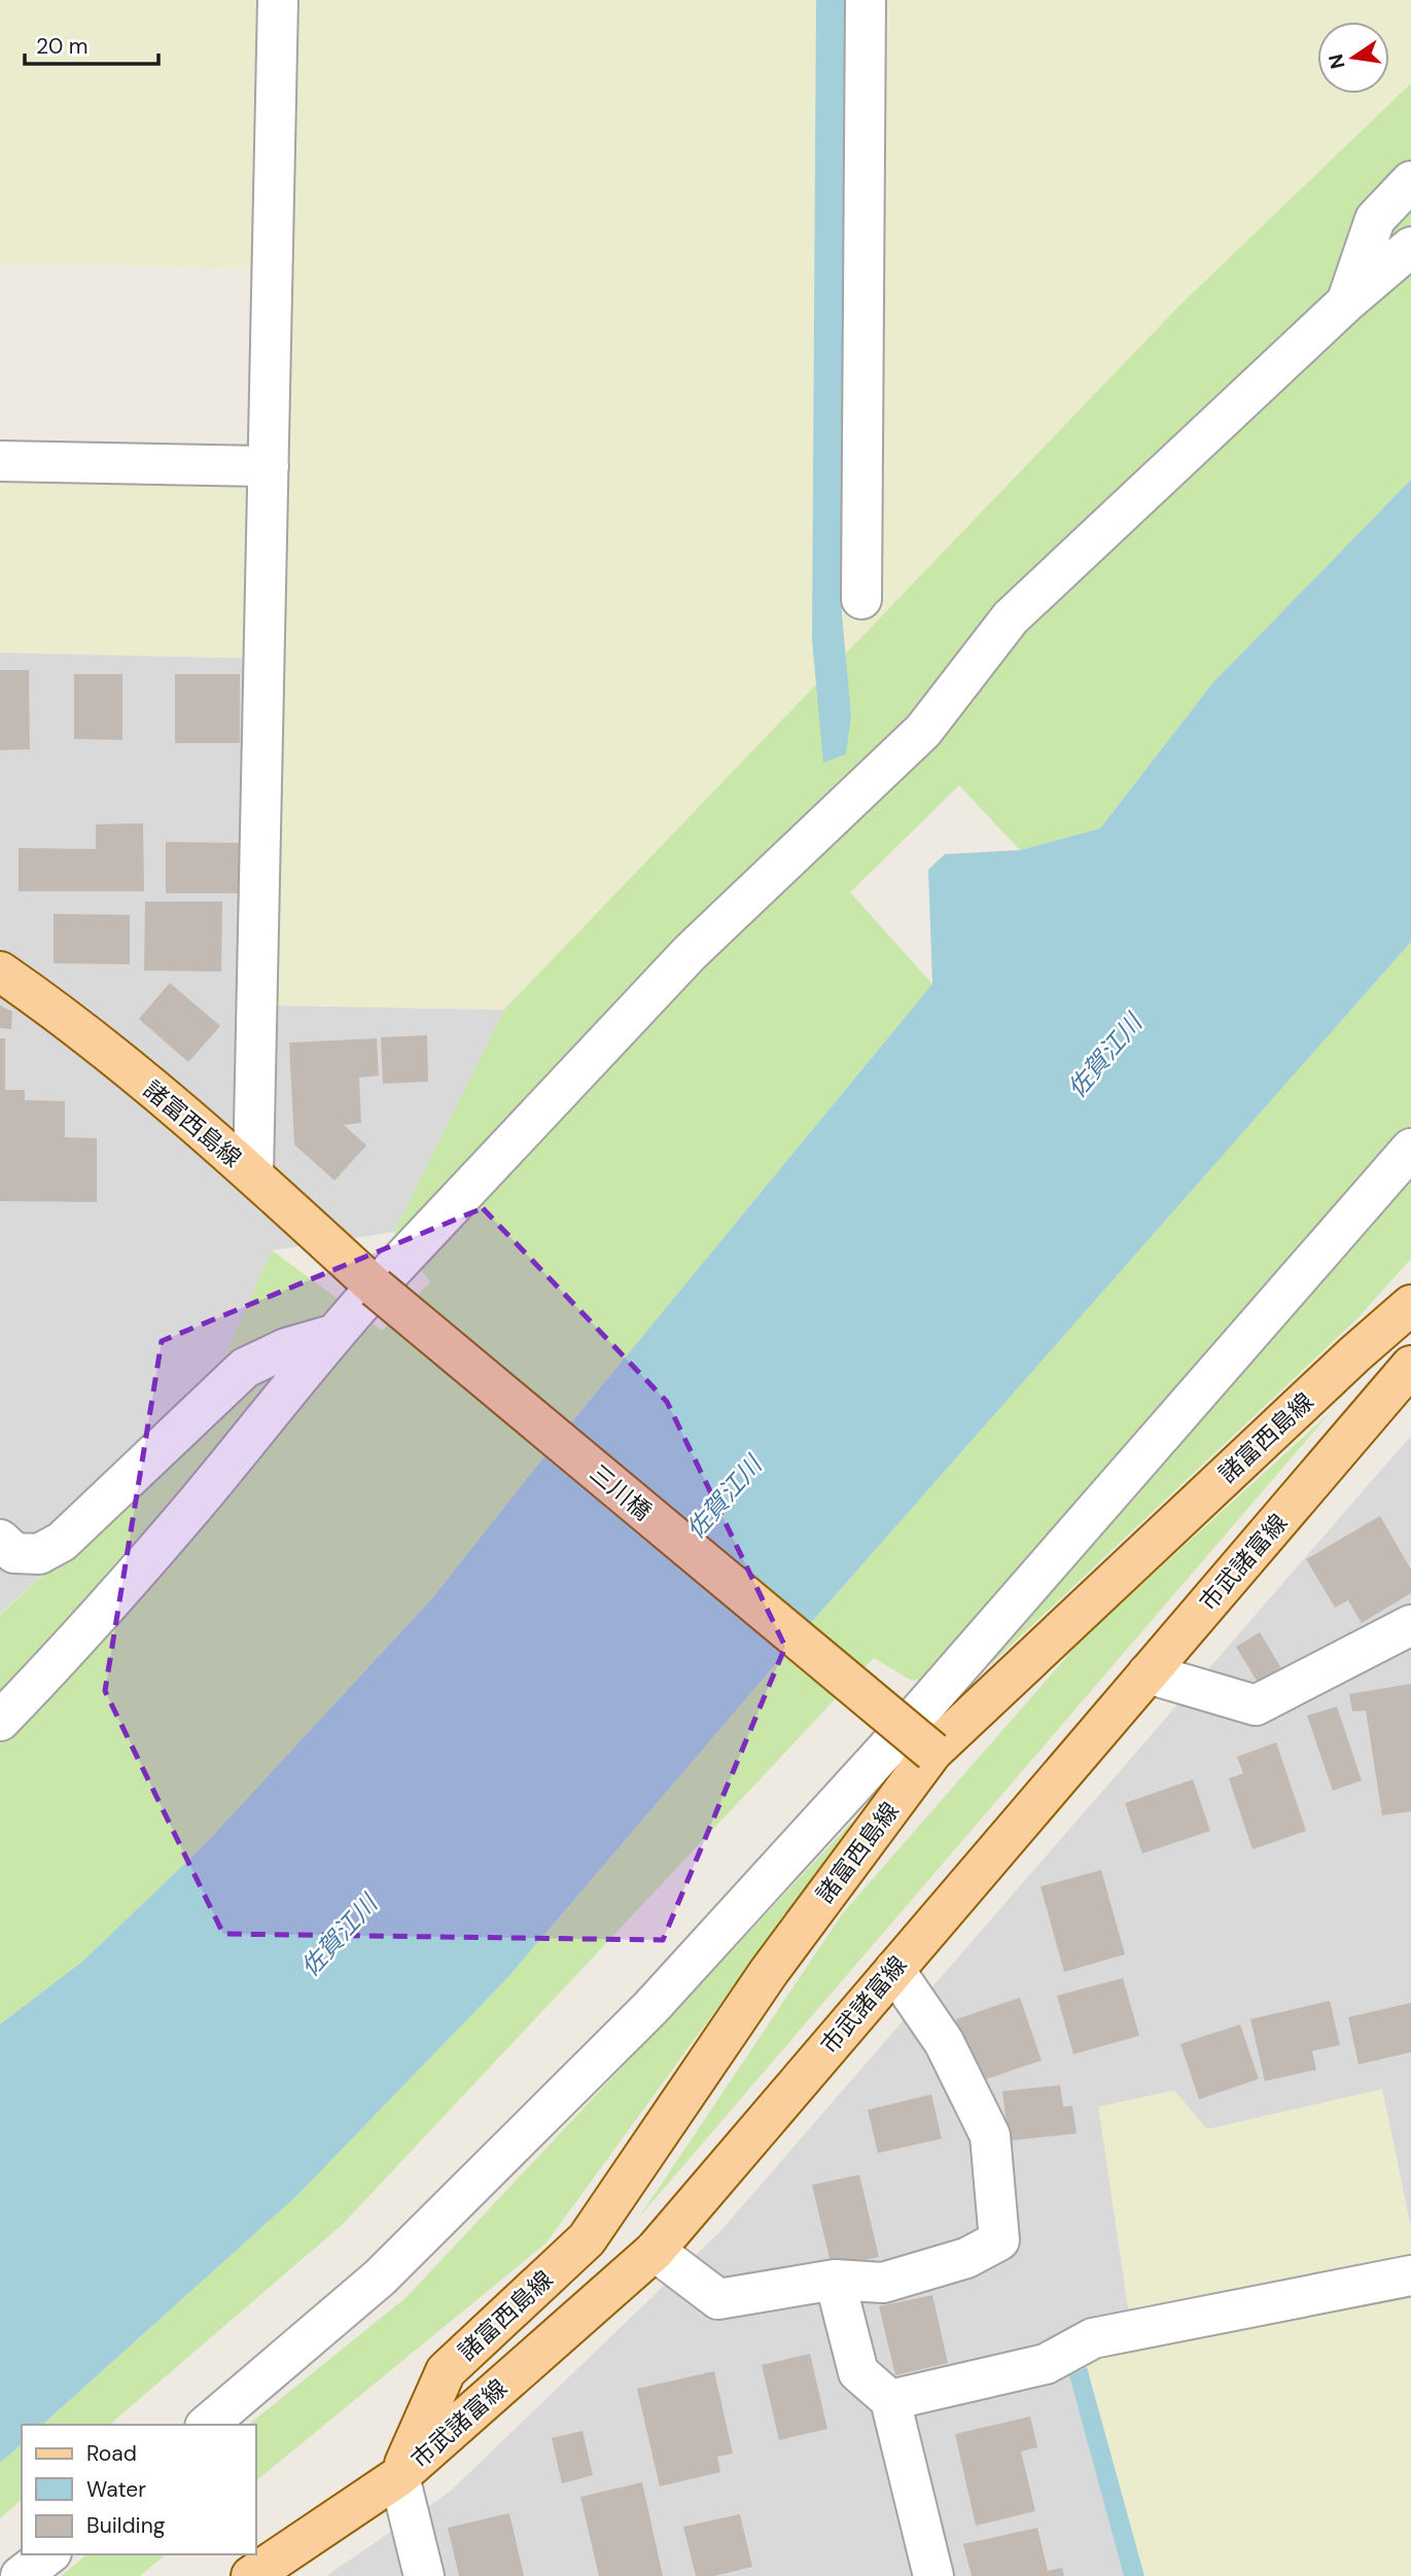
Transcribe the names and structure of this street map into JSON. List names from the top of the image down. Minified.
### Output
{"streets":{"main road":["諸富西島線","三川橋","市武諸富線"]},"crossings":[["諸富西島線","三川橋"],["諸富西島線","市武諸富線"]],"water":["佐賀江川"],"legend":["Road","Water","Building"],"scale_bar":"20 m","north":"left"}
